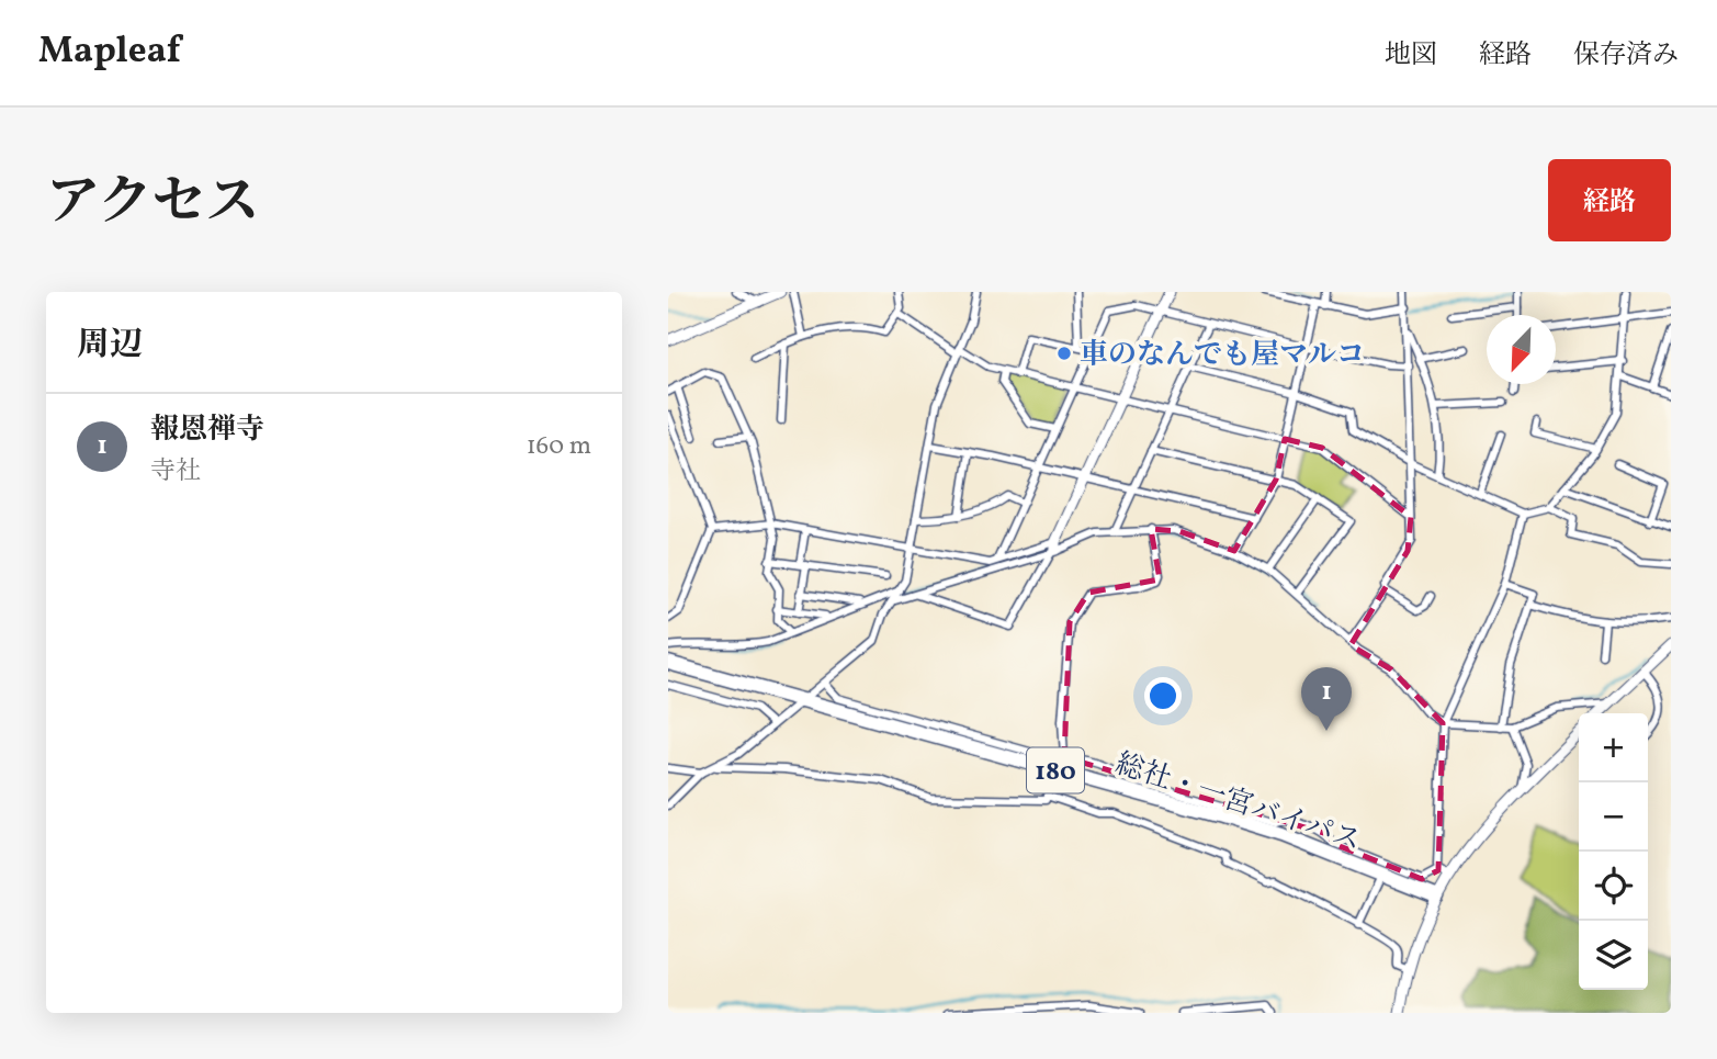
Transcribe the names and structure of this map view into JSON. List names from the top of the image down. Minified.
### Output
{"streets":{"highway":["180","総社・一宮バイパス"]},"places":["車のなんでも屋マルコ"],"north":"bottom left","page":{"header":"Mapleaf","nav":["地図","経路","保存済み"],"title":"アクセス","buttons":"経路","heading":"周辺","list":[{"mark":"1","name":"報恩禅寺","note":"寺社","value":"160 m"}],"pins":"1","map_buttons":["+","−"]}}
